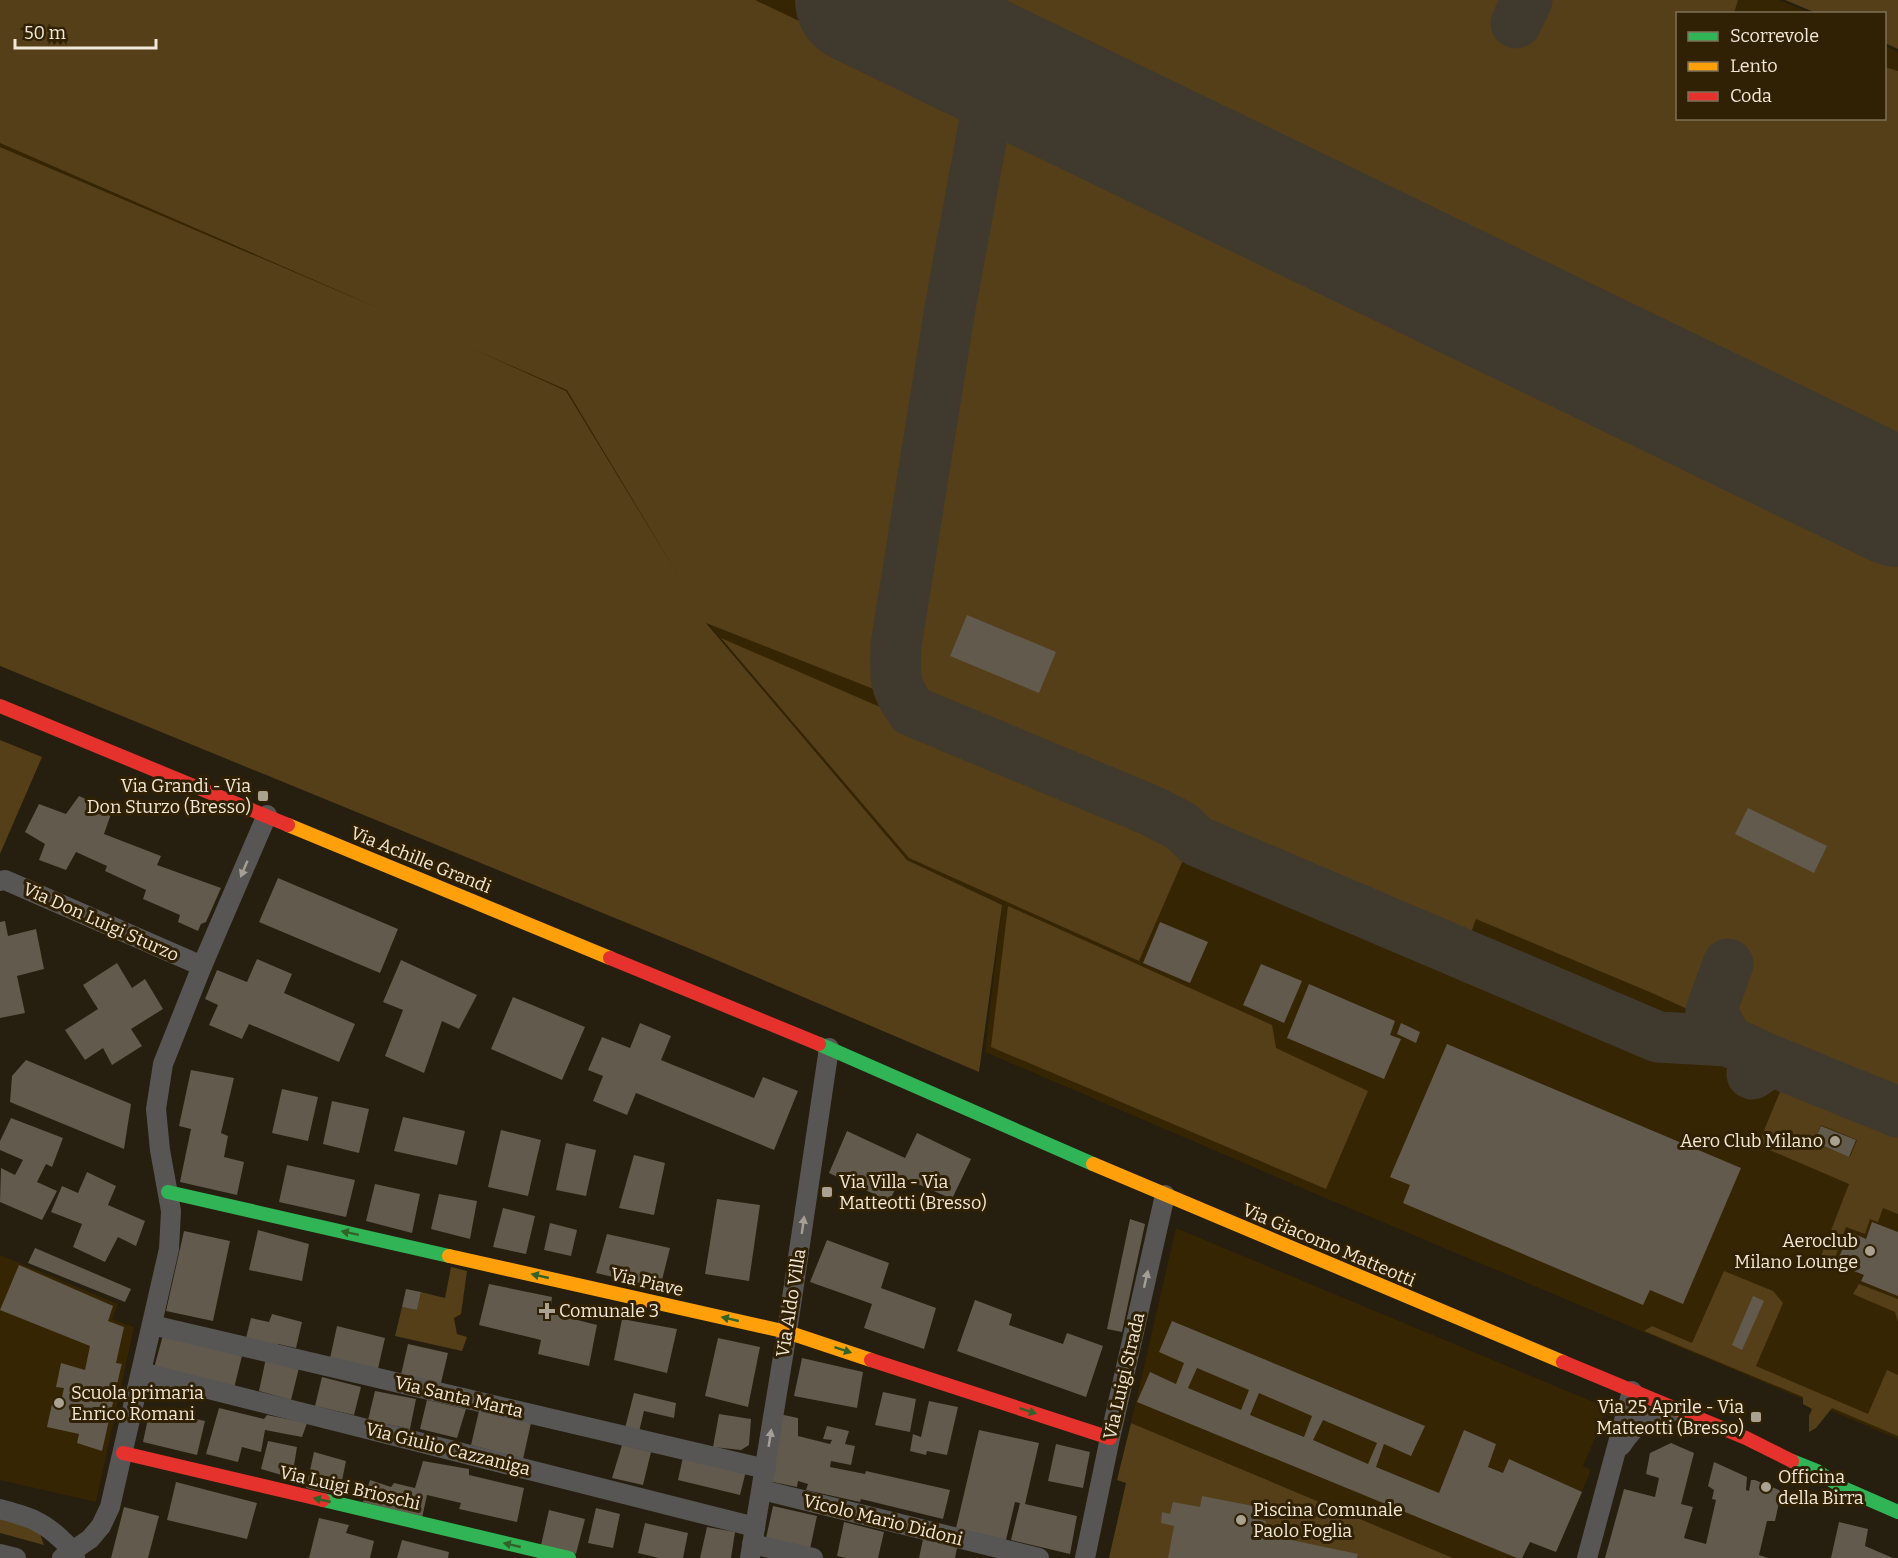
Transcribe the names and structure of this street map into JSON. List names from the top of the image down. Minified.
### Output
{"streets":{"street":["Via Achille Grandi","Via Don Luigi Sturzo","Via Giacomo Matteotti","Via Piave","Via Aldo Villa","Via Luigi Strada","Via Santa Marta","Via Giulio Cazzaniga","Via Luigi Brioschi","Vicolo Mario Didoni"]},"crossings":[["Via Achille Grandi","Via Don Luigi Sturzo"],["Via Achille Grandi","Via Giacomo Matteotti"],["Via Achille Grandi","Via Aldo Villa"],["Via Don Luigi Sturzo","Via Piave"],["Via Don Luigi Sturzo","Via Santa Marta"],["Via Don Luigi Sturzo","Via Giulio Cazzaniga"],["Via Don Luigi Sturzo","Via Luigi Brioschi"],["Via Giacomo Matteotti","Via Aldo Villa"],["Via Giacomo Matteotti","Via Luigi Strada"],["Via Piave","Via Aldo Villa"],["Via Piave","Via Luigi Strada"],["Via Aldo Villa","Via Santa Marta"],["Via Aldo Villa","Via Giulio Cazzaniga"],["Via Aldo Villa","Vicolo Mario Didoni"]],"one_way":["Via Aldo Villa","Via Luigi Strada","Via Luigi Brioschi"],"places":{"transit":["Via Grandi - Via Don Sturzo (Bresso)","Via Villa - Via Matteotti (Bresso)","Via 25 Aprile - Via Matteotti (Bresso)"],"other":["Aero Club Milano","Aeroclub Milano Lounge","Scuola primaria Enrico Romani","Officina della Birra","Piscina Comunale Paolo Foglia"],"health":["Comunale 3"]},"legend":["Scorrevole","Lento","Coda"],"scale_bar":"50 m"}
